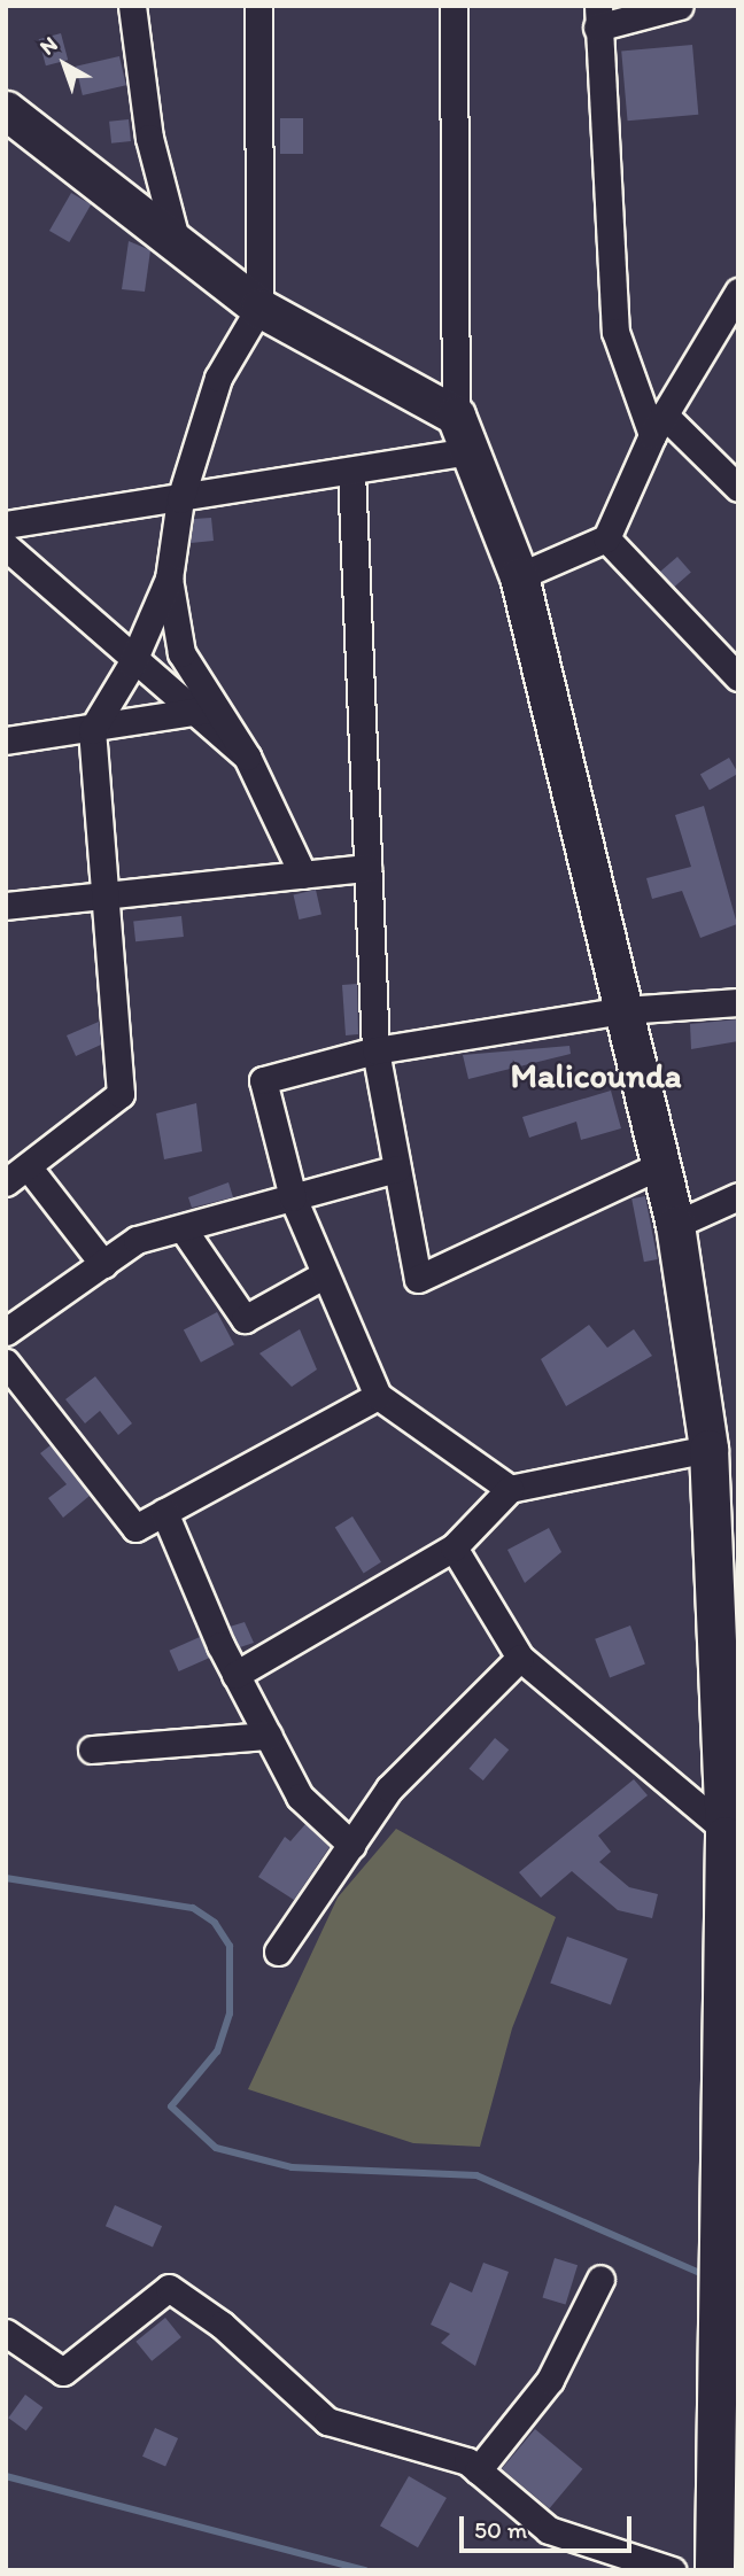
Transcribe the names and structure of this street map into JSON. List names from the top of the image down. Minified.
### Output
{"districts":["Malicounda"],"scale_bar":"50 m","north":"top left"}
